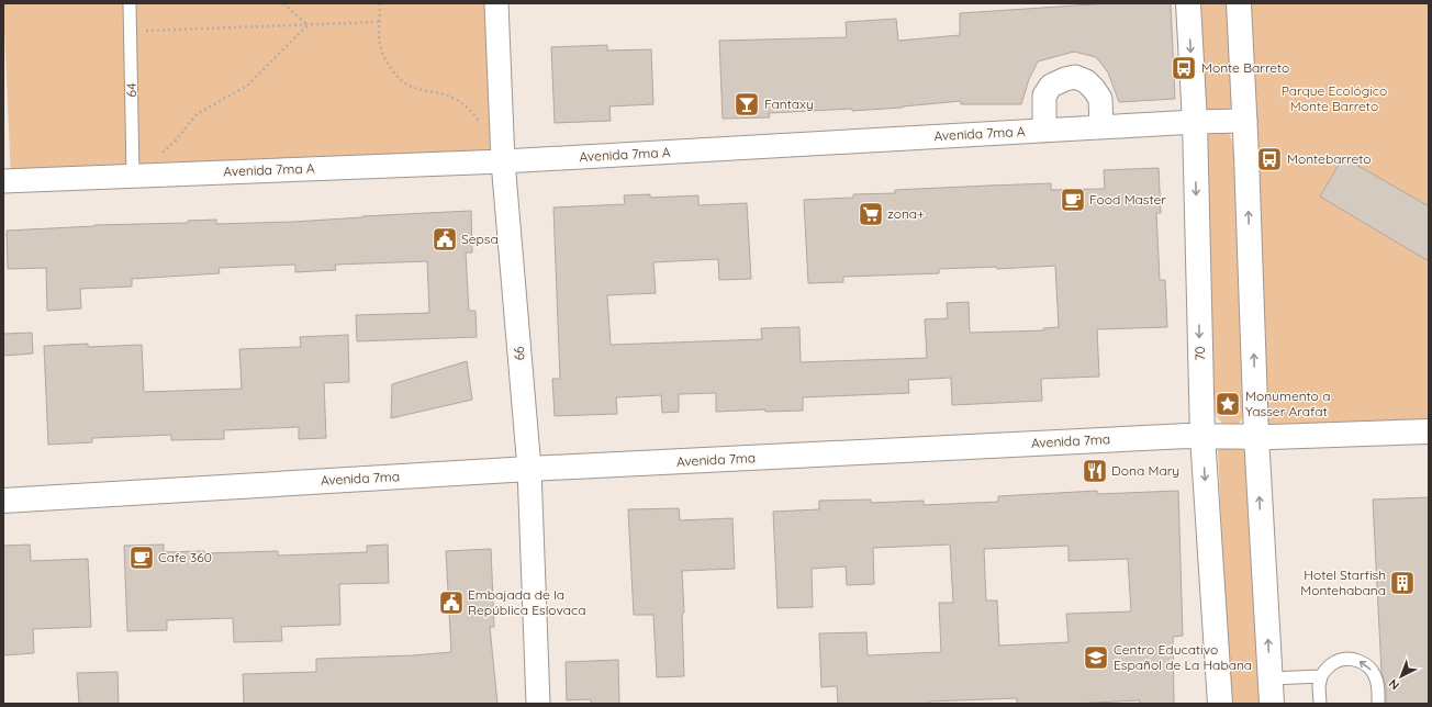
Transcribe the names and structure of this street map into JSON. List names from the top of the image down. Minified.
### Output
{"streets":{"main road":["70","Avenida 7ma"],"street":["Avenida 7ma A","66"],"lane":["64"]},"crossings":[["64","Avenida 7ma A"],["Avenida 7ma A","66"],["Avenida 7ma A","70"],["66","Avenida 7ma"],["70","Avenida 7ma"]],"parks":["Parque Ecológico Monte Barreto"],"places":{"bus stop":["Monte Barreto","Montebarreto"],"bar":["Fantaxy"],"cafe":["Food Master","Cafe 360"],"supermarket":["zona+"],"public building":["Sepsa","Embajada de la República Eslovaca"],"place":["Monumento a Yasser Arafat"],"restaurant":["Dona Mary"],"building":["Hotel Starfish Montehabana"],"school or university":["Centro Educativo Español de La Habana"]},"north":"bottom left"}
